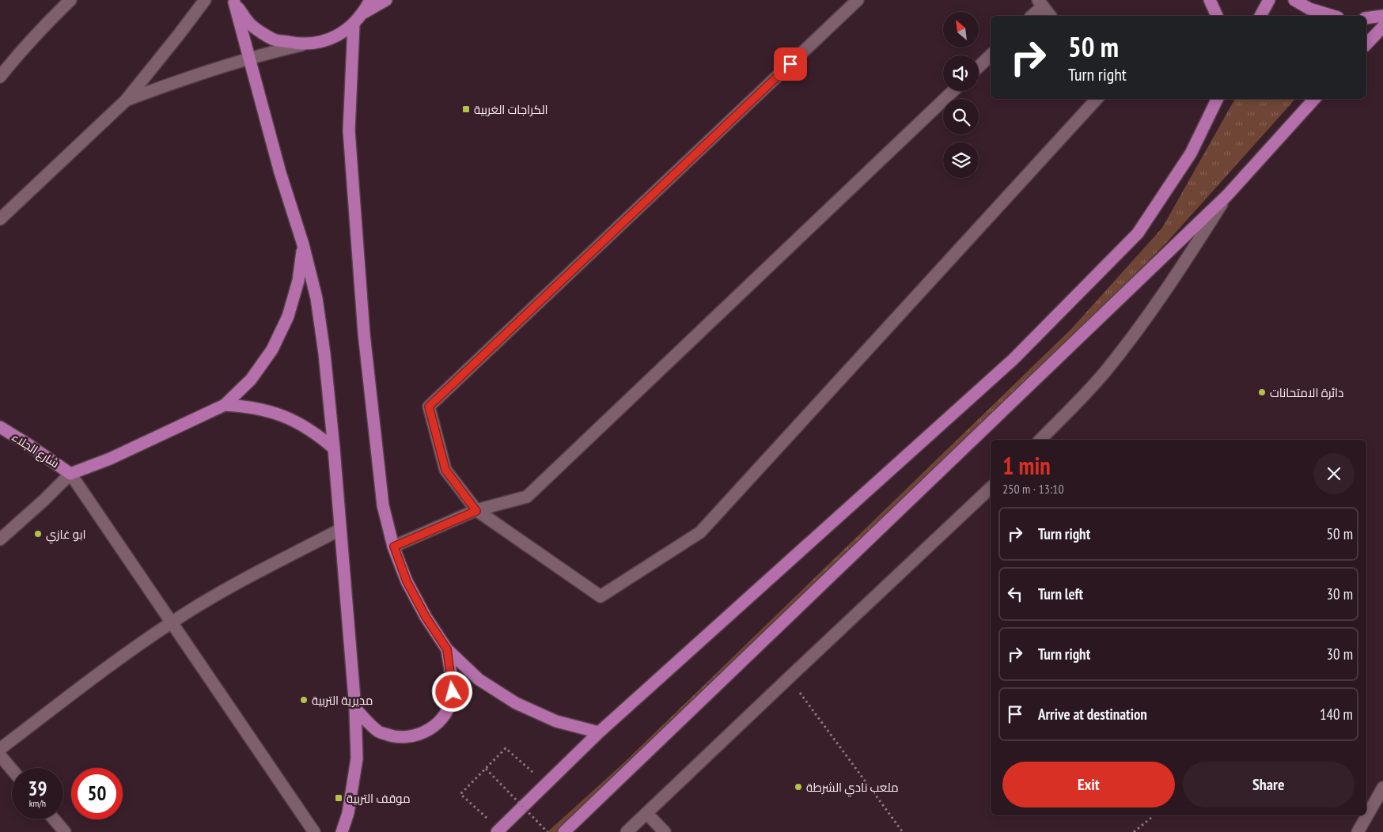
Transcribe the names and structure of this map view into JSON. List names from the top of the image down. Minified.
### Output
{"streets":{"main road":["شارع الجلاء"]},"places":{"transit":["الكراجات الغربية","موقف التربية"],"other":["دائرة الامتحانات","ابو غازي","مديرية التربية","ملعب نادي الشرطة"]},"north":"top left","page":{"turn":["50 m","Turn right"],"heading":["1 min","250 m · 13:10"],"list":[{"name":"Turn right","value":"50 m"},{"name":"Turn left","value":"30 m"},{"name":"Turn right","value":"30 m"},{"name":"Arrive at destination","value":"140 m"}],"buttons":["Exit","Share"],"speed":"39 km/h","limit":"50"}}
